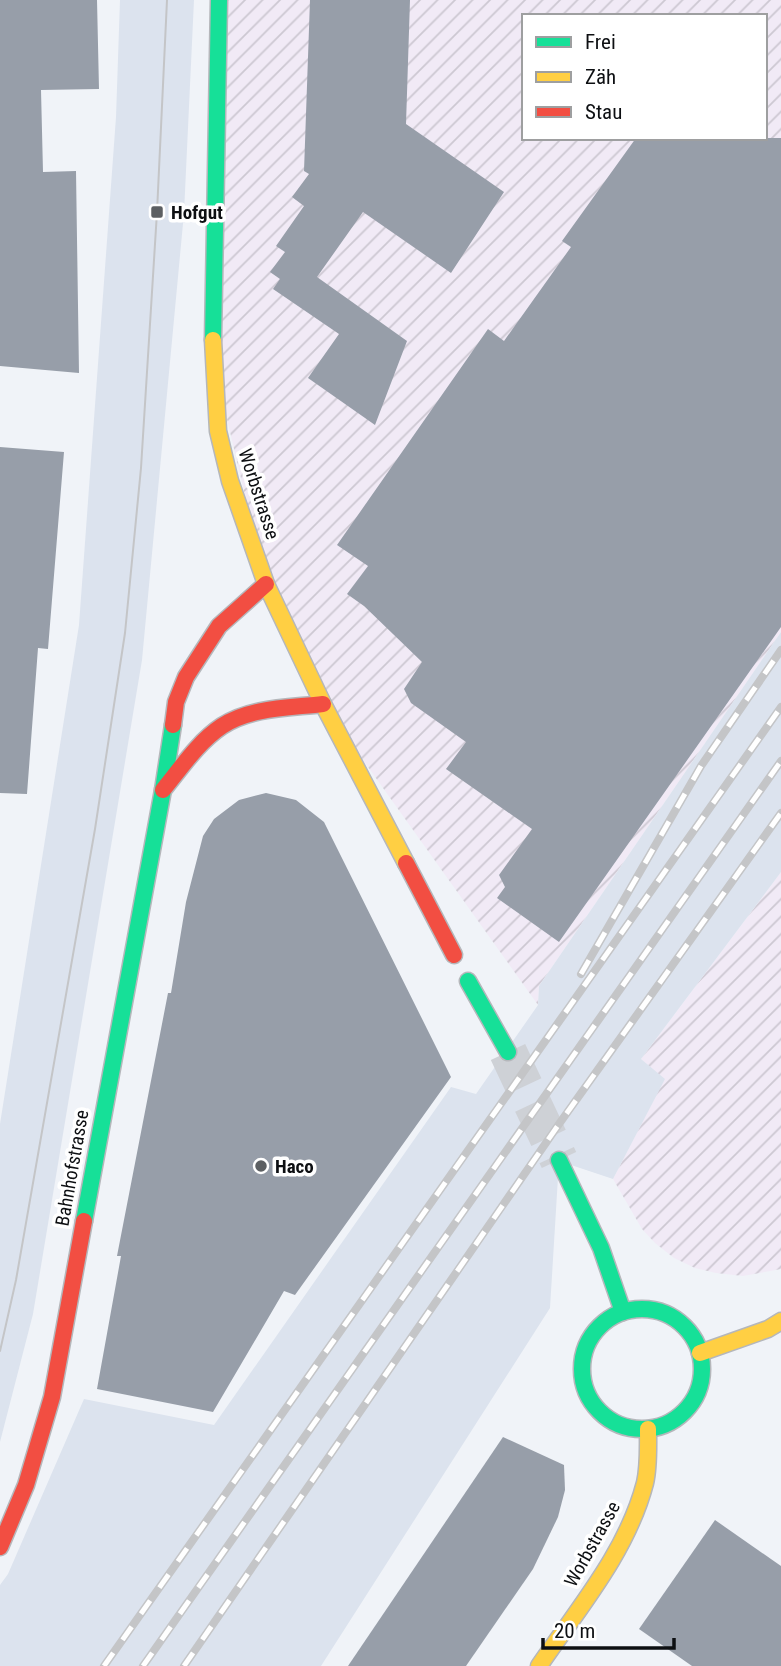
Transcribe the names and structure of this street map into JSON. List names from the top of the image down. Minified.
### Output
{"streets":{"main road":["Worbstrasse","Bahnhofstrasse"]},"crossings":[["Worbstrasse","Bahnhofstrasse"]],"places":{"transit":["Hofgut"],"other":["Haco"]},"legend":["Frei","Zäh","Stau"],"scale_bar":"20 m"}
